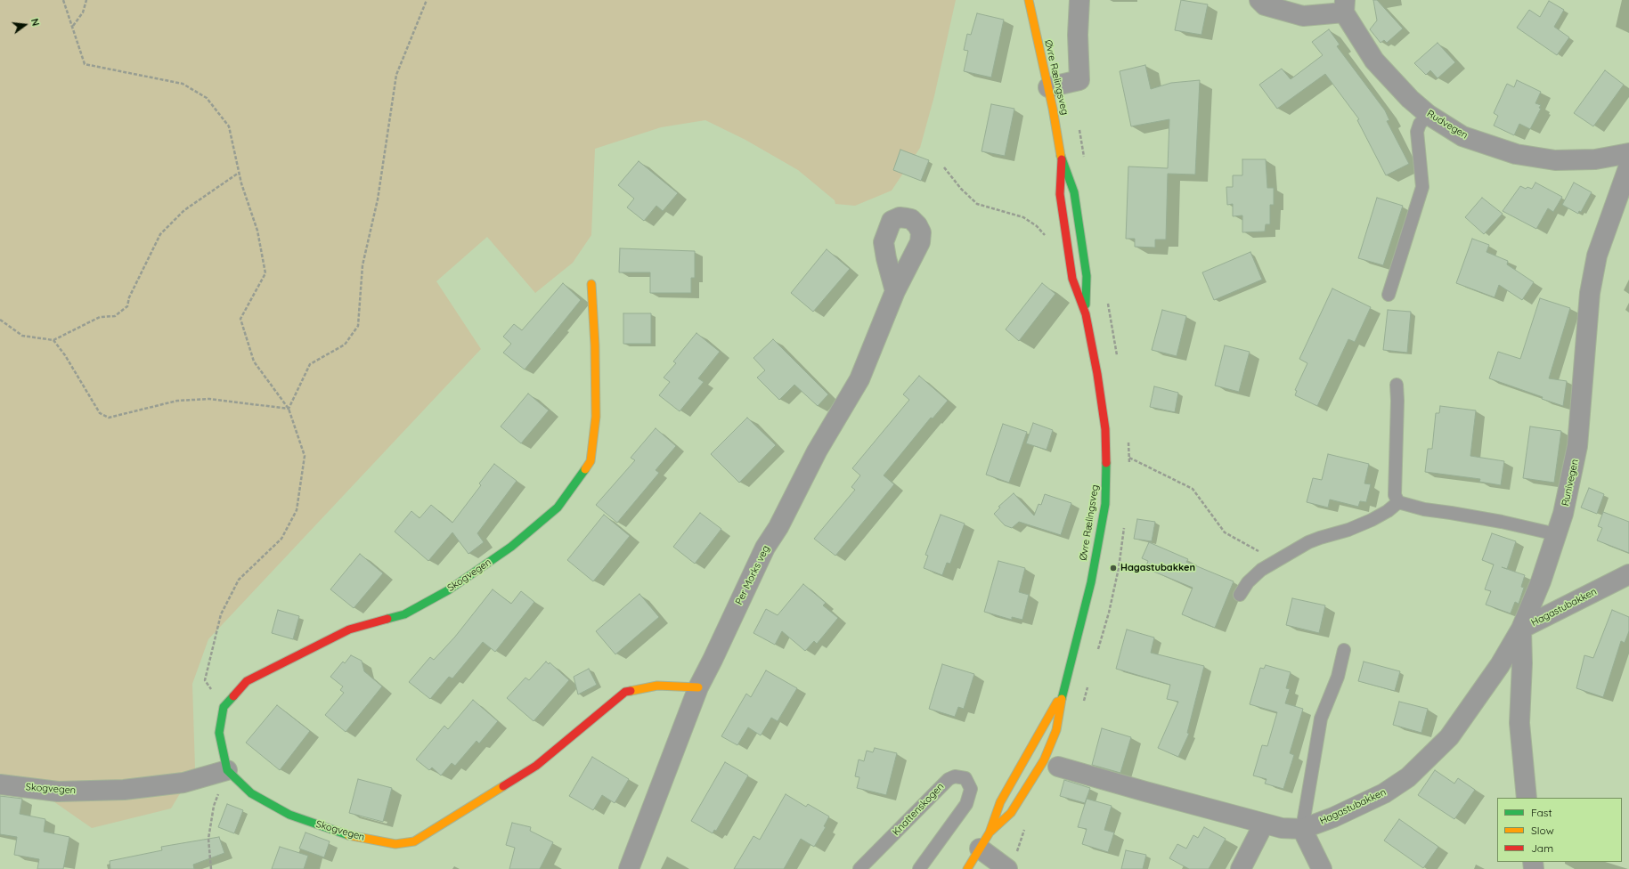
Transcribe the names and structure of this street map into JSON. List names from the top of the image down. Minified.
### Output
{"streets":{"street":["Øvre Rælingsveg","Rudvegen","Runivegen","Skogvegen","Per Morks veg","Hagastubakken"],"lane":["Knattenskogen"]},"crossings":[["Runivegen","Hagastubakken"],["Skogvegen","Per Morks veg"]],"places":["Hagastubakken"],"legend":["Fast","Slow","Jam"],"north":"right"}
